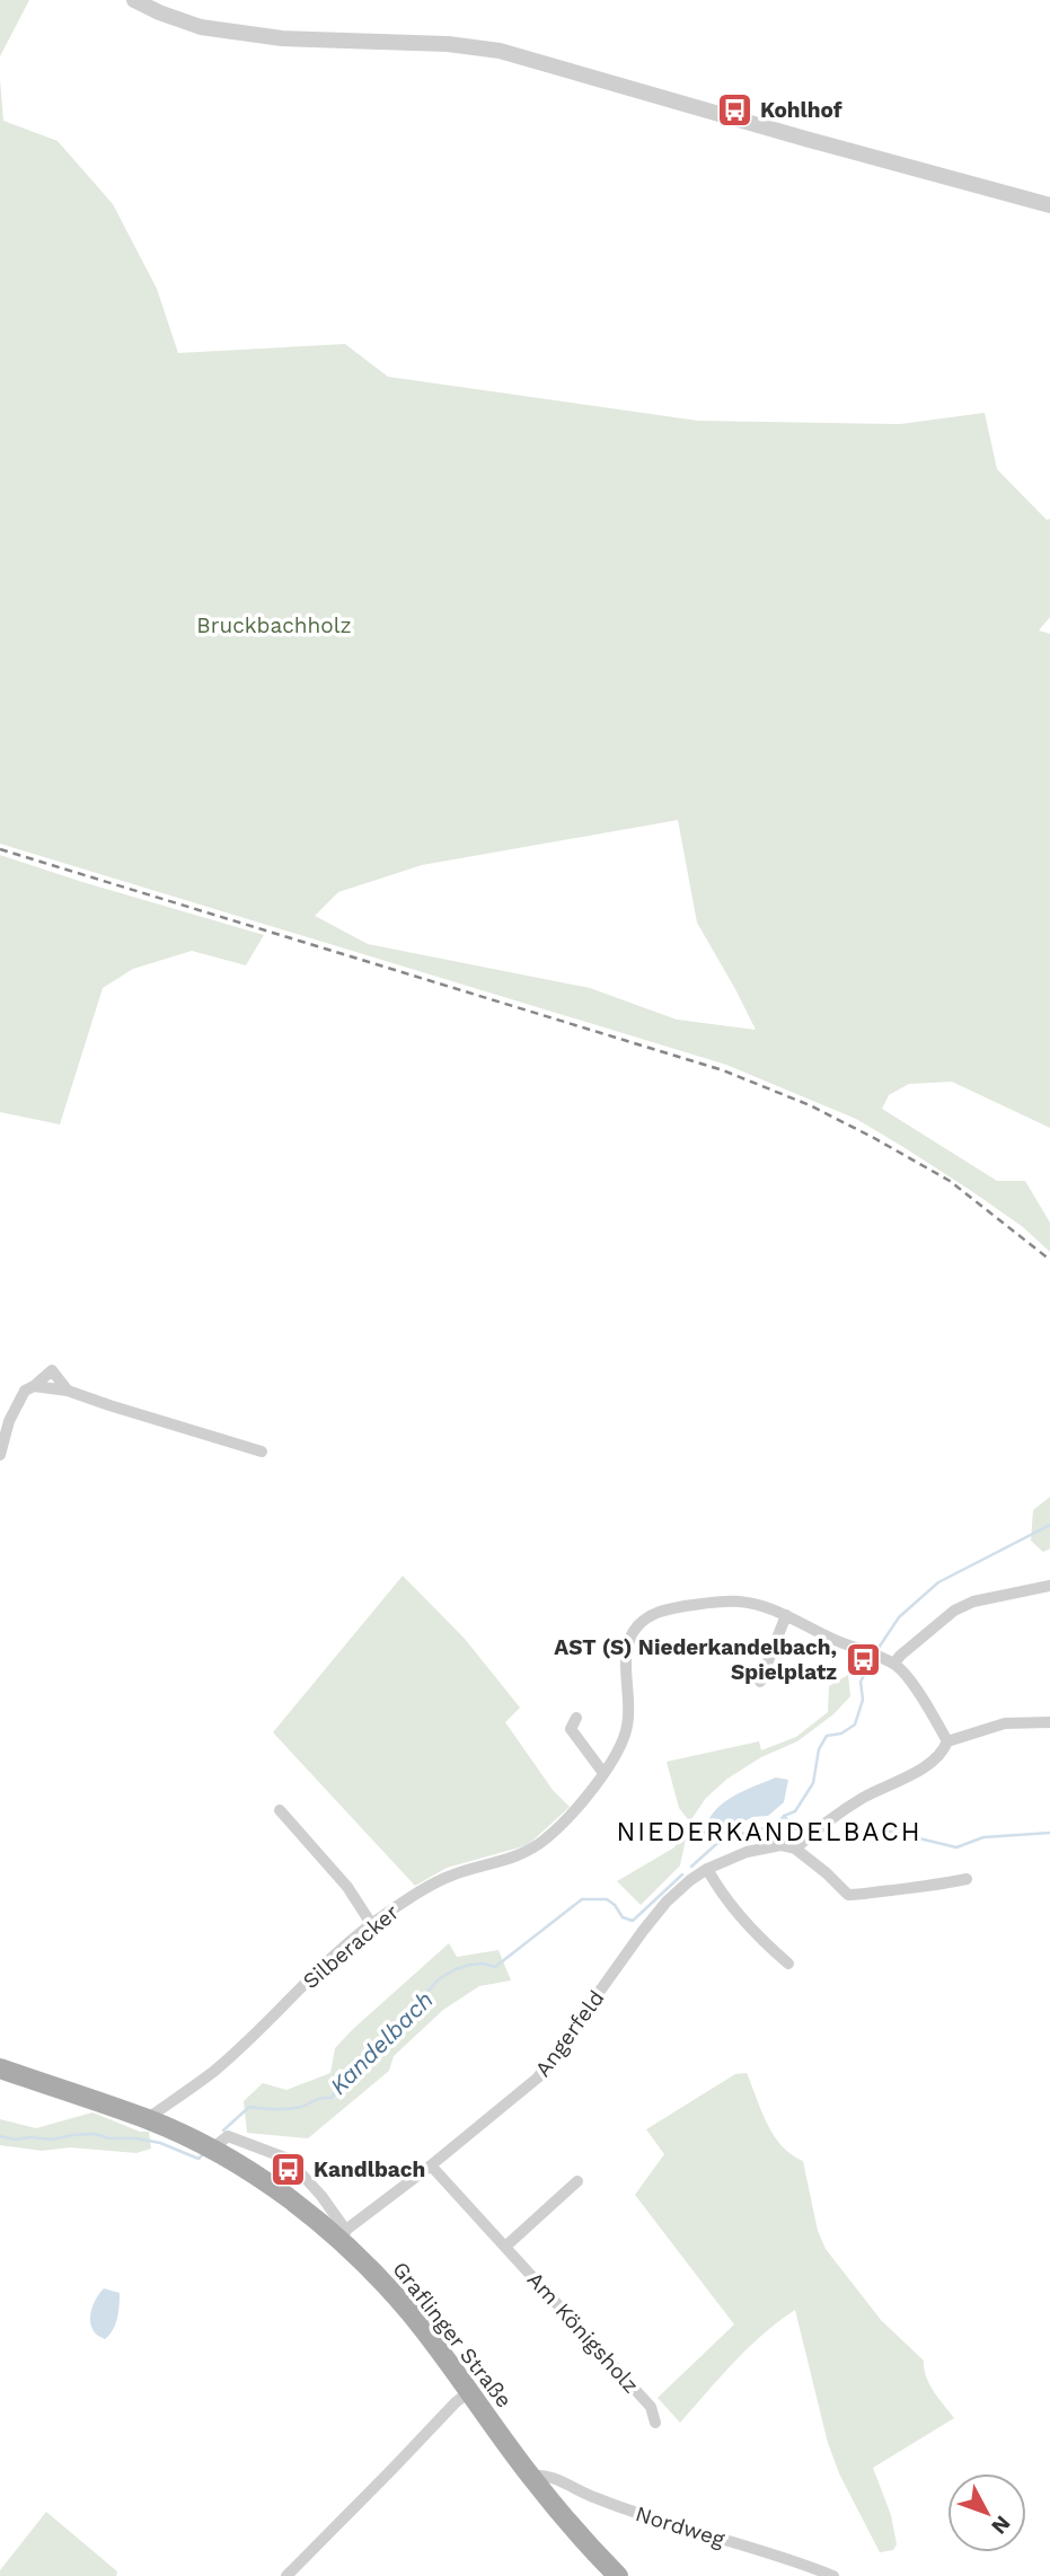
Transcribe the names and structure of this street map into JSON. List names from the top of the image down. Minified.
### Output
{"streets":{"main road":["Graflinger Straße"],"street":["Silberacker","Angerfeld","Am Königsholz","Nordweg"]},"crossings":[["Silberacker","Graflinger Straße"],["Angerfeld","Am Königsholz"],["Angerfeld","Graflinger Straße"],["Graflinger Straße","Nordweg"]],"districts":["NIEDERKANDELBACH"],"water":["Kandelbach"],"parks":["Bruckbachholz"],"places":{"bus stop":["Kohlhof","AST (S) Niederkandelbach, Spielplatz","Kandlbach"]},"north":"bottom right"}
